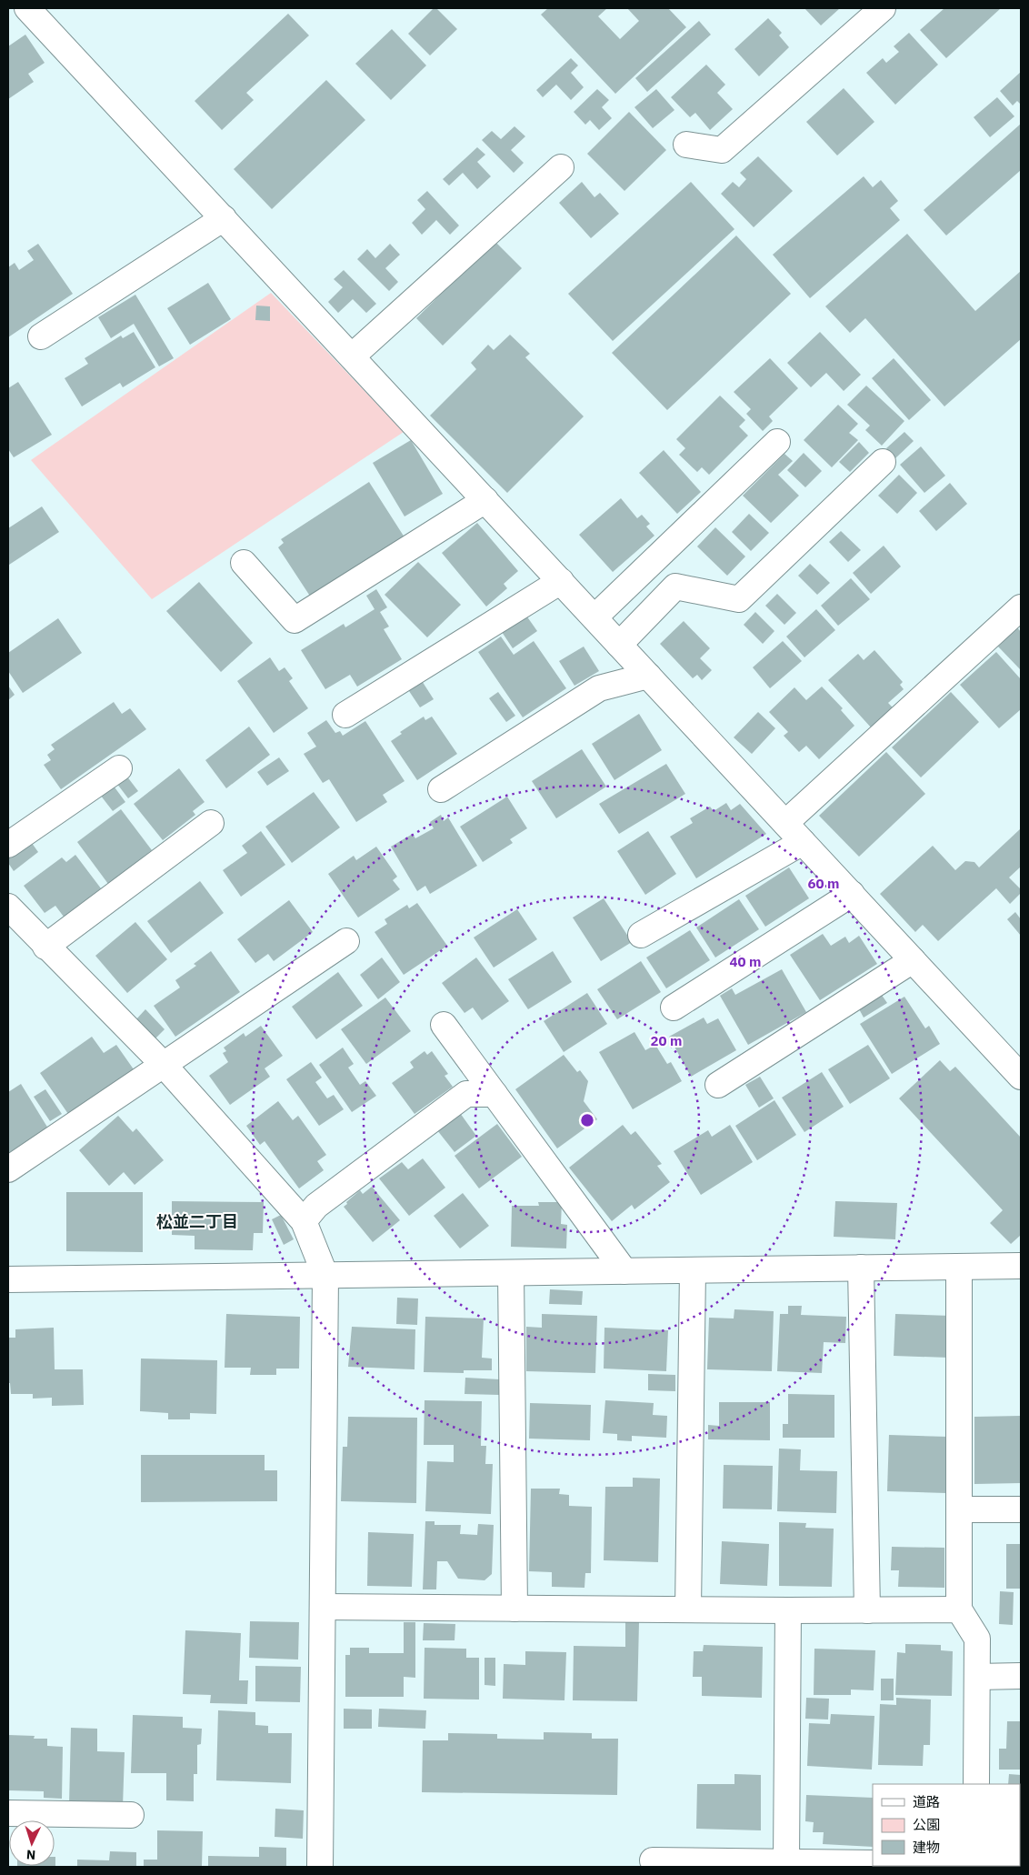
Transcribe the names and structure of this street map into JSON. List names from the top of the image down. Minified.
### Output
{"districts":["松並二丁目"],"legend":["道路","公園","建物"],"north":"bottom","rings":["60 m","40 m","20 m"]}
